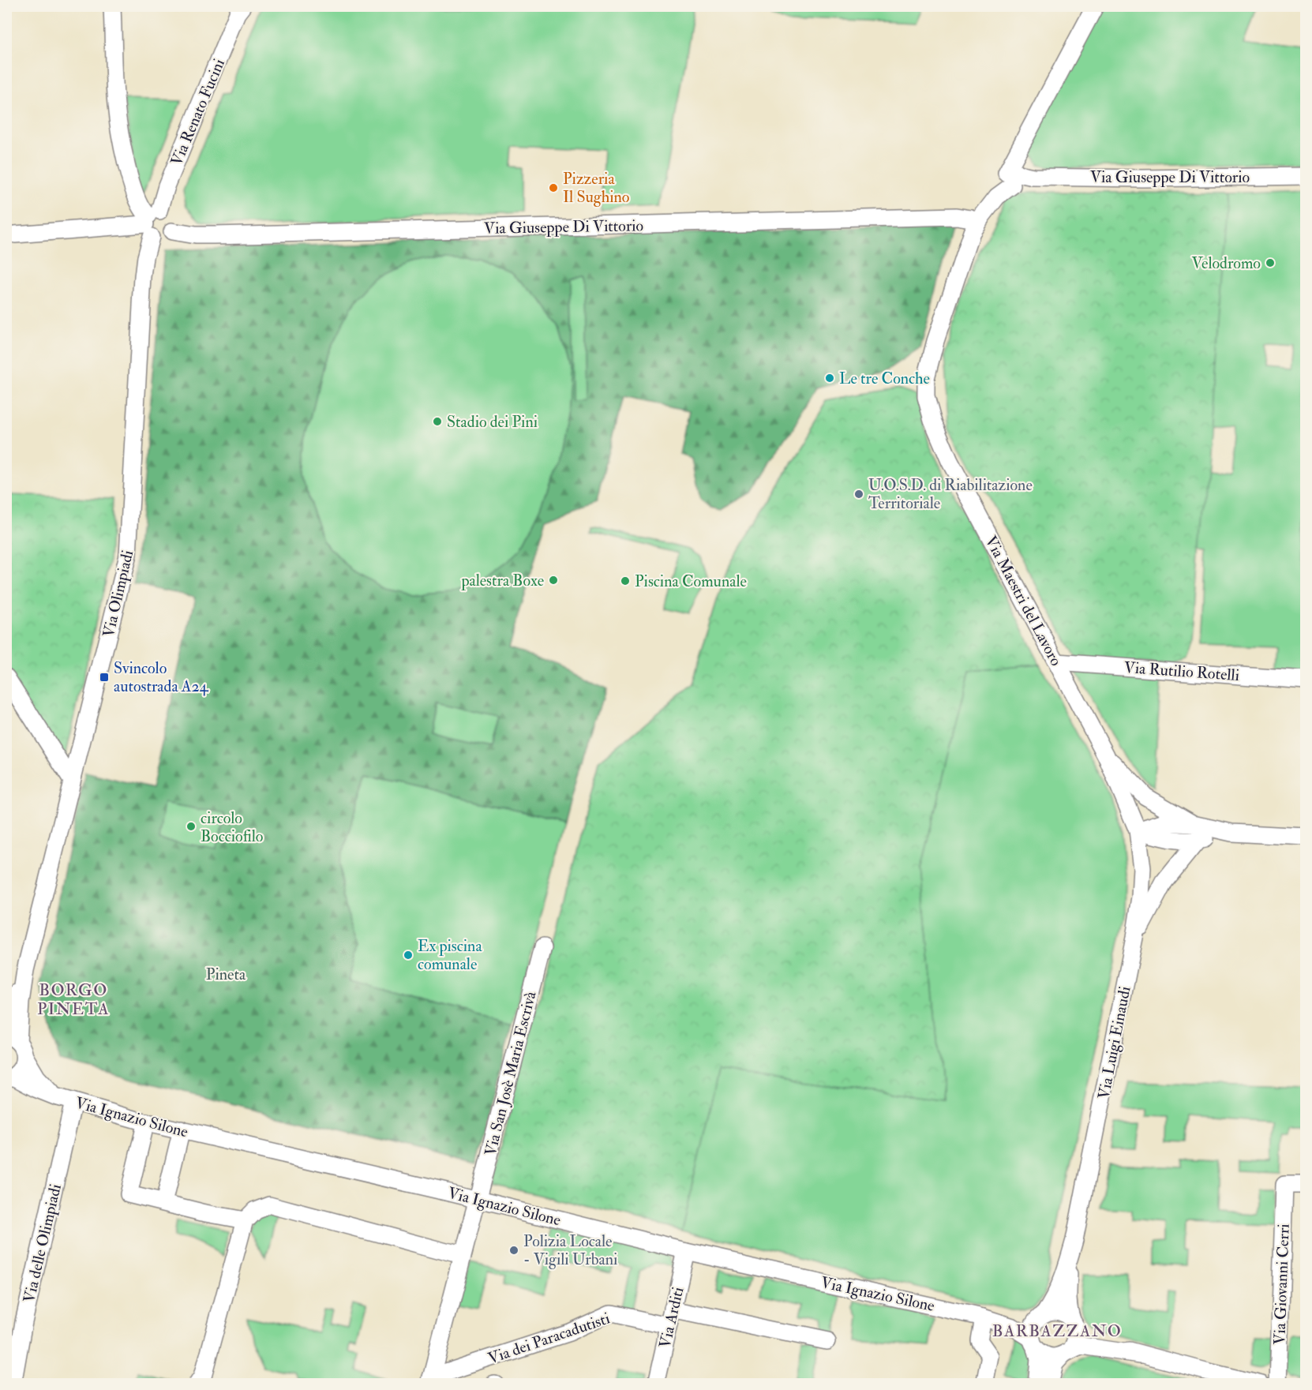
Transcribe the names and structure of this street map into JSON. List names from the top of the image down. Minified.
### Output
{"streets":{"street":["Via Renato Fucini","Via Giuseppe Di Vittorio","Via Olimpiadi","Via Maestri del Lavoro","Via Rutilio Rotelli","Via Luigi Einaudi","Via San Josè Maria Escrivà","Via Ignazio Silone","Via delle Olimpiadi","Via Giovanni Cerri","Via Arditi","Via dei Paracadutisti"]},"crossings":[["Via Renato Fucini","Via Olimpiadi"],["Via Giuseppe Di Vittorio","Via Maestri del Lavoro"],["Via Olimpiadi","Via Ignazio Silone"],["Via Maestri del Lavoro","Via Rutilio Rotelli"],["Via Maestri del Lavoro","Via Luigi Einaudi"],["Via Luigi Einaudi","Via Ignazio Silone"],["Via San Josè Maria Escrivà","Via Ignazio Silone"],["Via San Josè Maria Escrivà","Via dei Paracadutisti"],["Via Ignazio Silone","Via delle Olimpiadi"],["Via Ignazio Silone","Via Arditi"],["Via Arditi","Via dei Paracadutisti"]],"districts":["BORGO PINETA","BARBAZZANO"],"parks":["Pineta"],"places":{"other":["Pizzeria Il Sughino","Velodromo","Le tre Conche","Stadio dei Pini","U.O.S.D. di Riabilitazione Territoriale","palestra Boxe","Piscina Comunale","circolo Bocciofilo","Ex piscina comunale","Polizia Locale - Vigili Urbani"],"transit":["Svincolo autostrada A24"]}}
